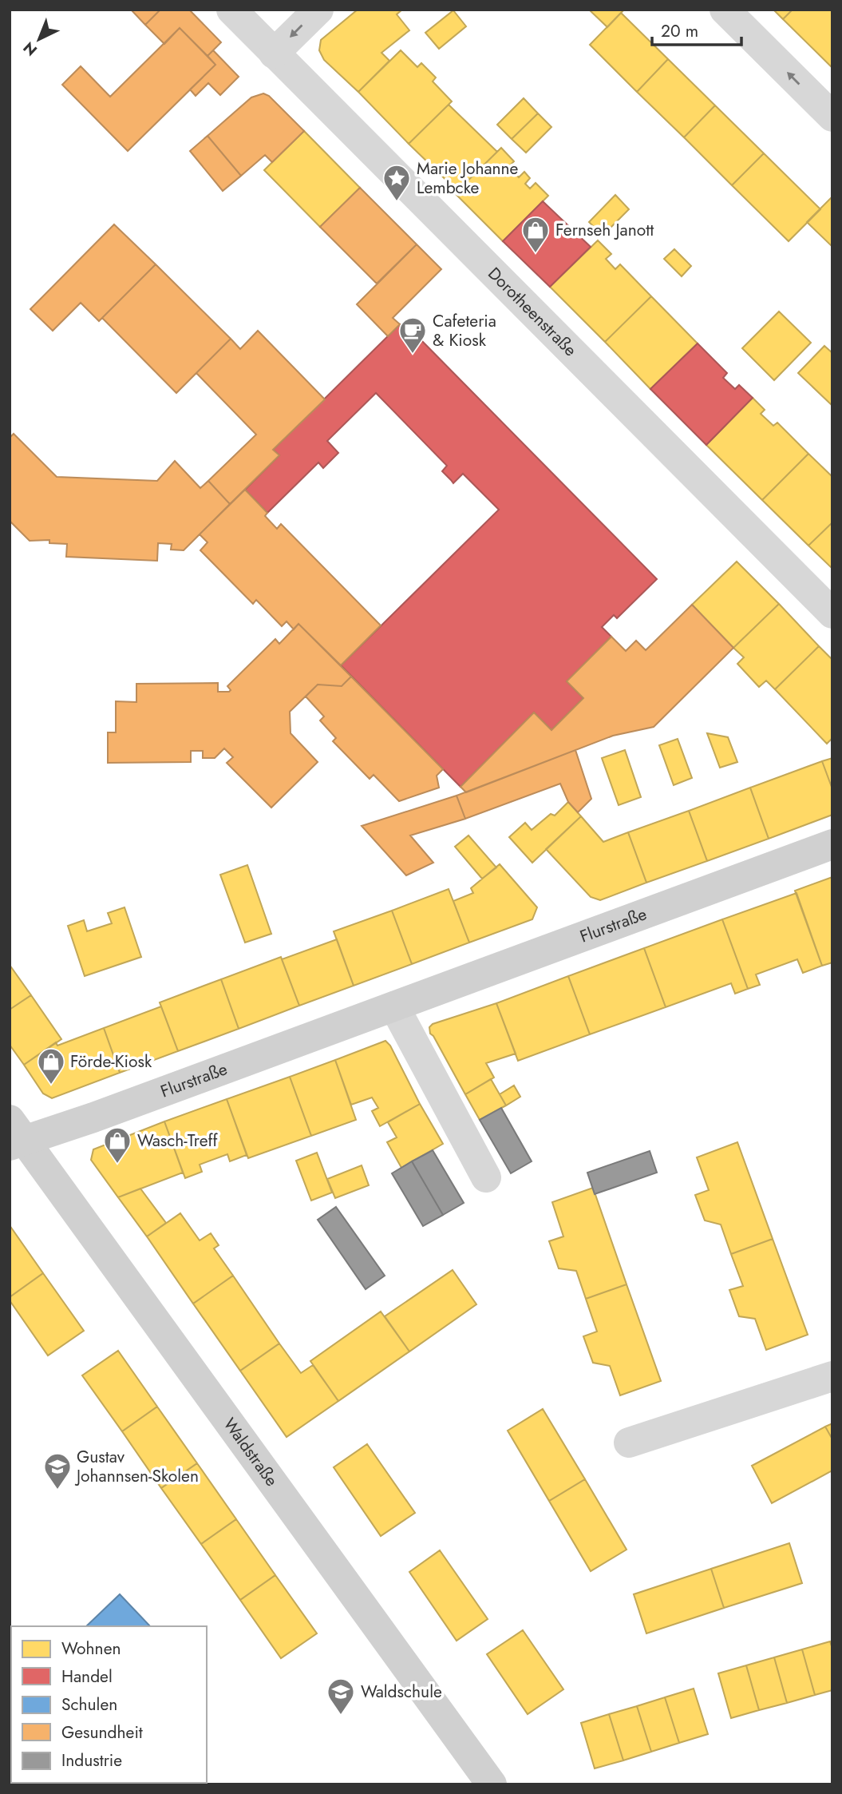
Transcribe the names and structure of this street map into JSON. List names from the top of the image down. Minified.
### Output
{"streets":{"street":["Dorotheenstraße","Flurstraße","Waldstraße"]},"crossings":[["Flurstraße","Waldstraße"]],"places":{"place":["Marie Johanne Lembcke"],"shop":["Fernseh Janott","Förde-Kiosk","Wasch-Treff"],"cafe":["Cafeteria & Kiosk"],"school or university":["Gustav Johannsen-Skolen","Waldschule"]},"legend":["Wohnen","Handel","Schulen","Gesundheit","Industrie"],"scale_bar":"20 m","north":"bottom left"}
